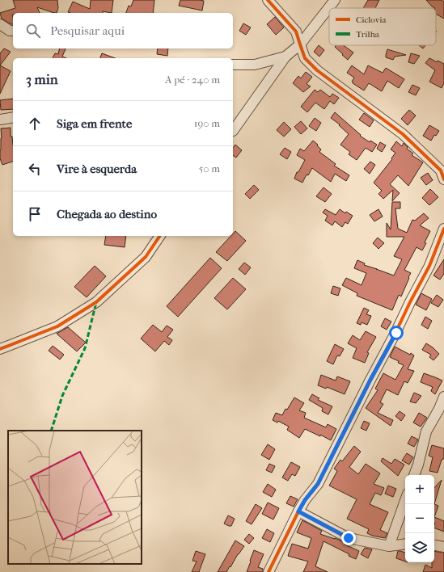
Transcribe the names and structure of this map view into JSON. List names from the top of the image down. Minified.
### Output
{"legend":["Ciclovia","Trilha"],"page":{"search":"Pesquisar aqui","heading":["3 min","A pé · 240 m"],"list":[["Siga em frente","190 m"],["Vire à esquerda","50 m"],"Chegada ao destino"],"map_buttons":["+","−"]}}
